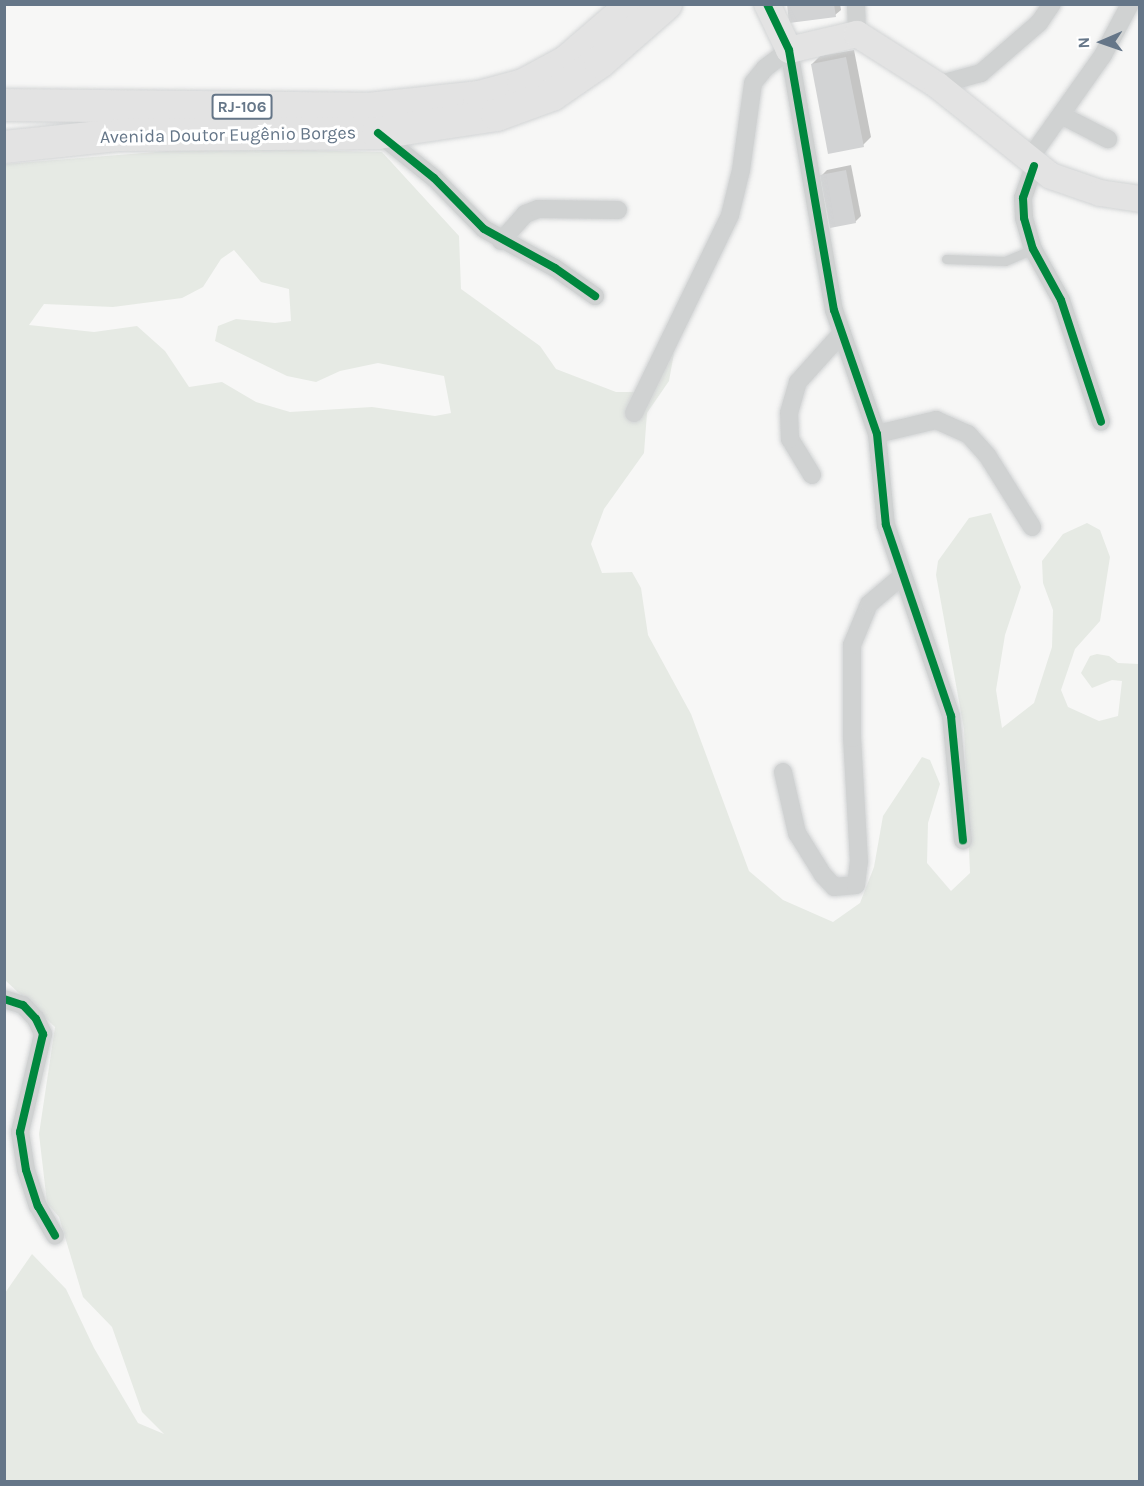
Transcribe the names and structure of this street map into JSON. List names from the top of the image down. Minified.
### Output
{"streets":{"highway":["RJ-106","Avenida Doutor Eugênio Borges"]},"north":"left"}
